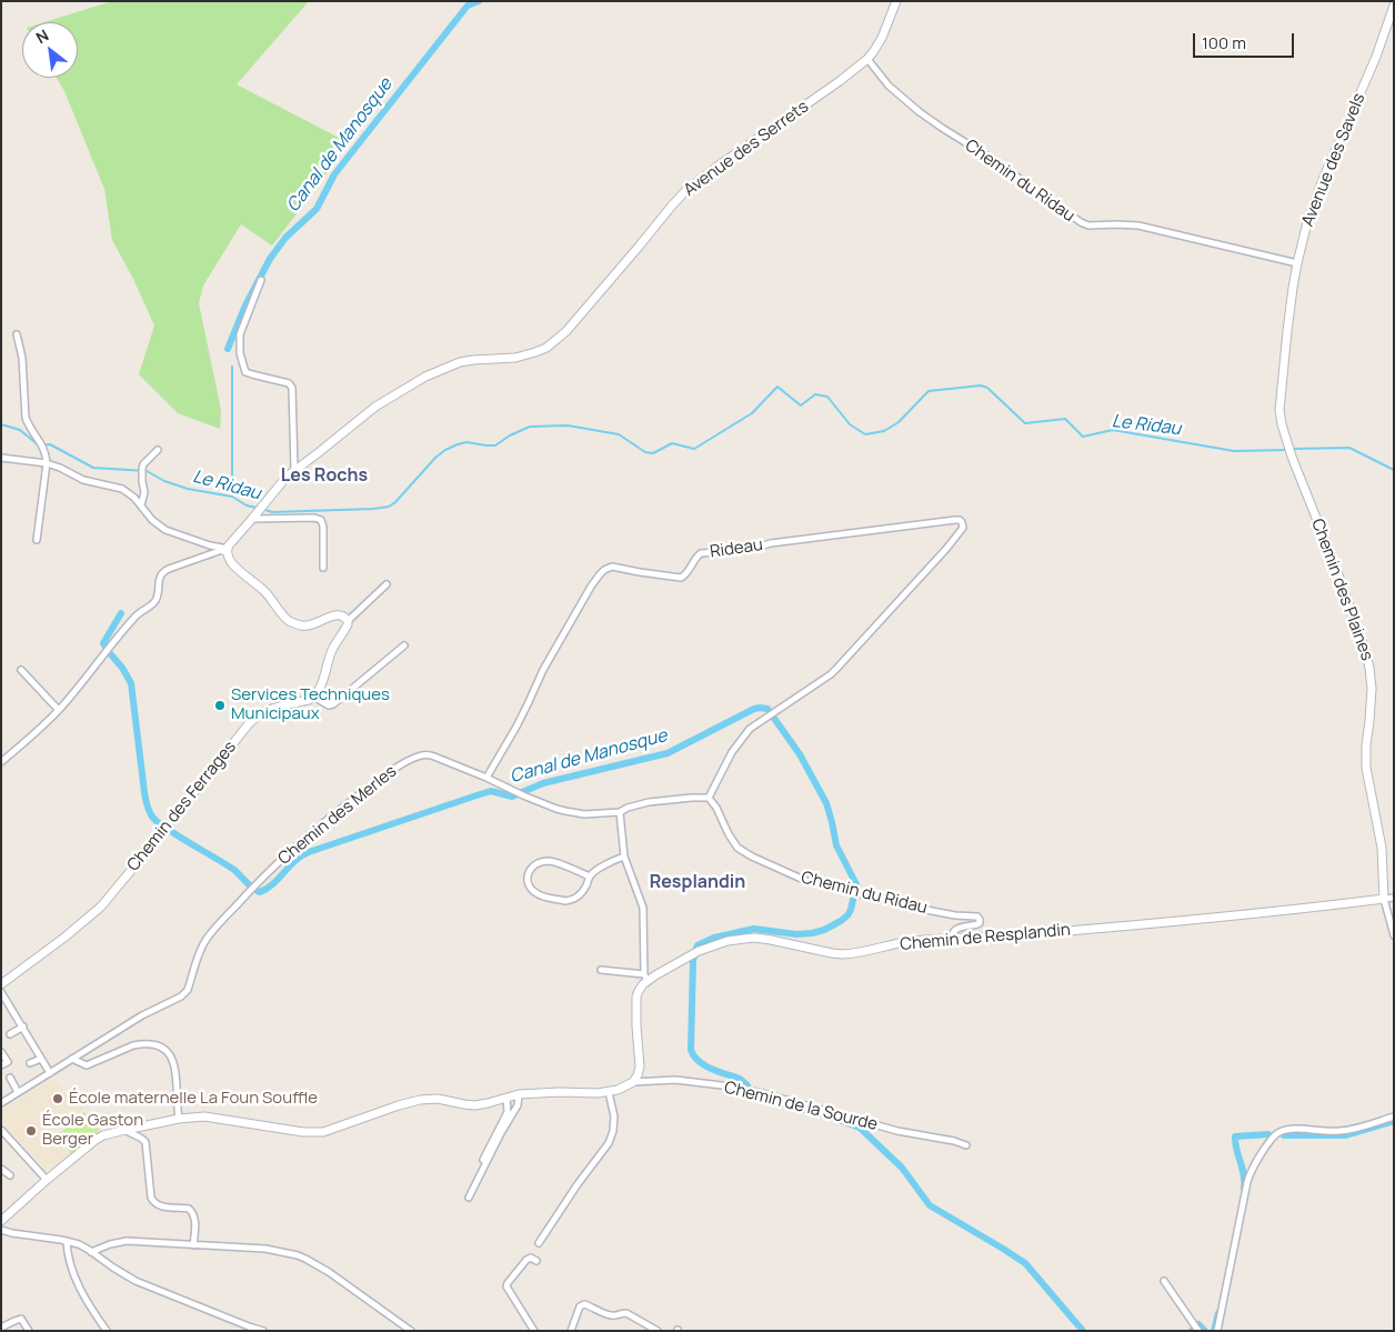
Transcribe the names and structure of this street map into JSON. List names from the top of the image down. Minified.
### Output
{"streets":{"street":["Avenue des Serrets","Avenue des Savels","Chemin du Ridau","Rideau","Chemin des Plaines","Chemin des Ferrages","Chemin des Merles","Chemin de Resplandin","Chemin de la Sourde"]},"crossings":[["Avenue des Serrets","Chemin du Ridau"],["Avenue des Savels","Chemin du Ridau"],["Avenue des Savels","Chemin des Plaines"],["Chemin du Ridau","Rideau"],["Chemin du Ridau","Chemin des Merles"],["Chemin du Ridau","Chemin de Resplandin"],["Rideau","Chemin des Merles"],["Chemin des Plaines","Chemin de Resplandin"]],"districts":["Les Rochs","Resplandin"],"water":["Canal de Manosque","Le Ridau"],"places":["Services Techniques Municipaux","École maternelle La Foun Souffle","École Gaston Berger"],"scale_bar":"100 m","north":"top left"}
